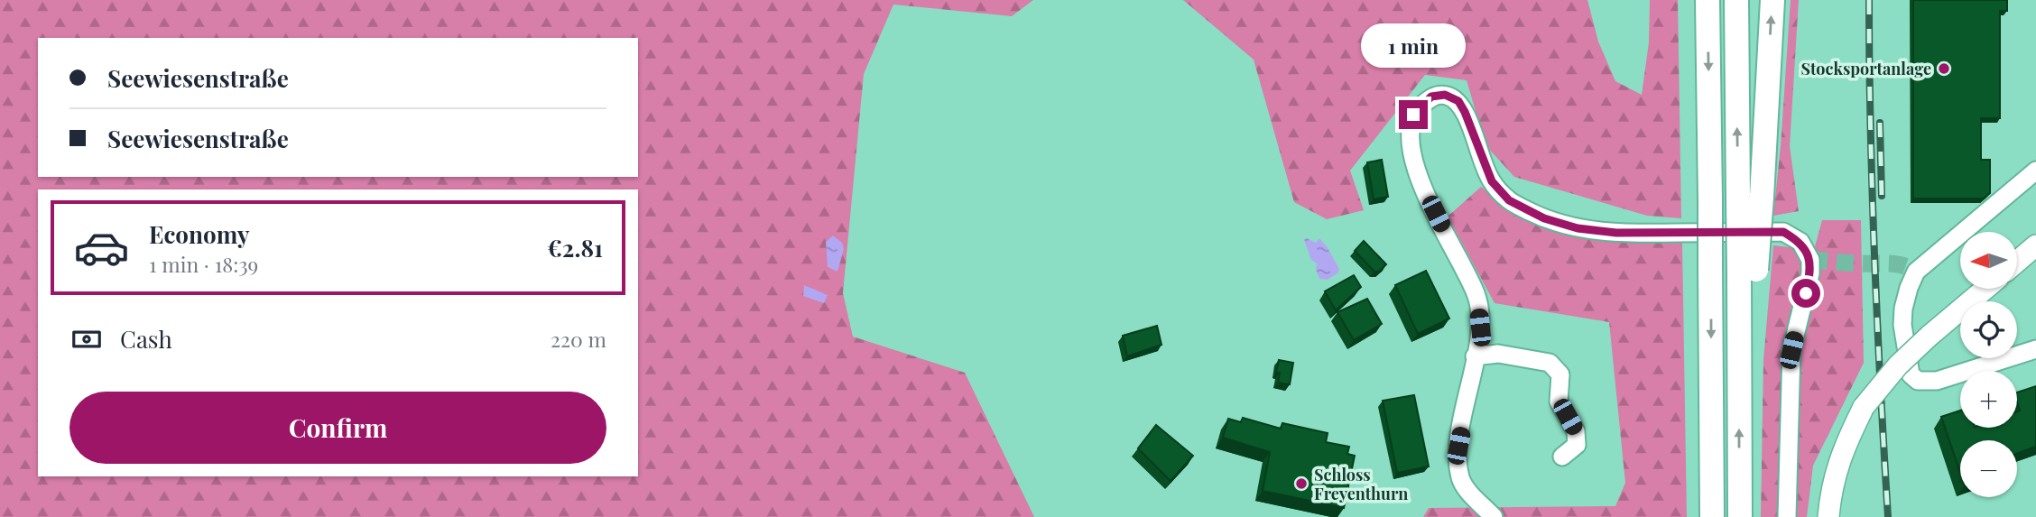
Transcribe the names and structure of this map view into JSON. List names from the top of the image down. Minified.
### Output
{"places":["Stocksportanlage","Schloss Freyenthurn"],"north":"left","page":{"bubble":"1 min","banner":["Seewiesenstraße","Seewiesenstraße"],"list":[{"name":"Economy","note":"1 min · 18:39","value":"€2.81"}],"map_buttons":["+","−"],"pay":["Cash","220 m"],"buttons":"Confirm"}}
